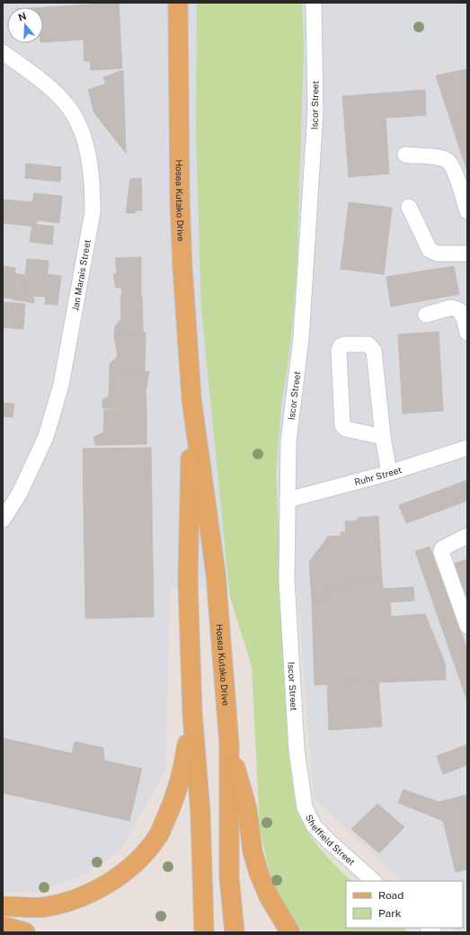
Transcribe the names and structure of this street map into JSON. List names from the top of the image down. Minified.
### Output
{"streets":{"main road":["Hosea Kutako Drive"],"street":["Iscor Street","Jan Marais Street","Ruhr Street","Sheffield Street"]},"crossings":[["Iscor Street","Ruhr Street"],["Iscor Street","Sheffield Street"]],"legend":["Road","Park"],"north":"top"}
